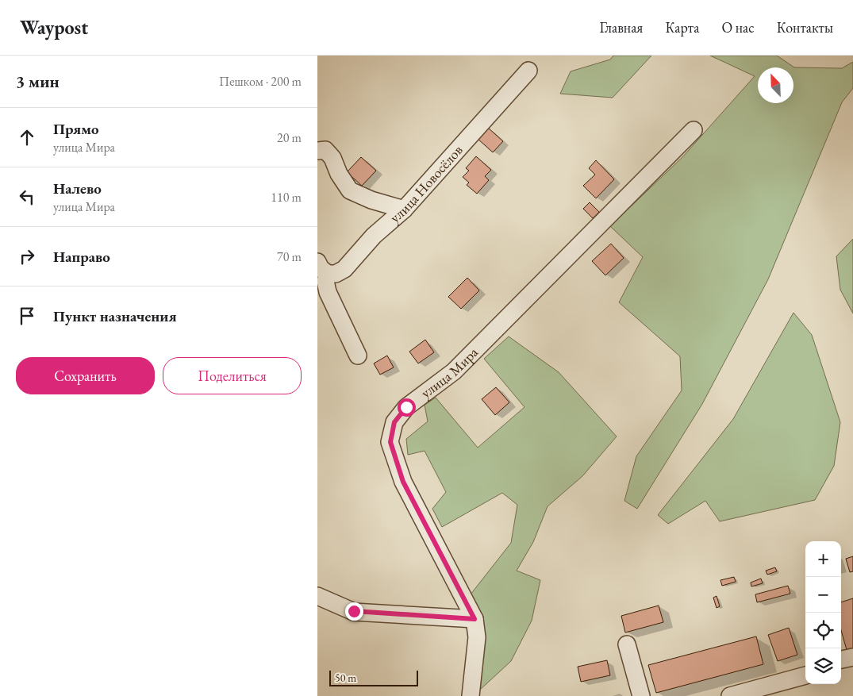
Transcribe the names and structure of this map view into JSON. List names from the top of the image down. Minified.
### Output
{"streets":{"street":["улица Новосёлов","улица Мира"]},"scale_bar":"50 m","north":"top left","page":{"header":"Waypost","nav":["Главная","Карта","О нас","Контакты"],"heading":["3 мин","Пешком · 200 m"],"list":[["Прямо","улица Мира","20 m"],["Налево","улица Мира","110 m"],["Направо","70 m"],"Пункт назначения"],"buttons":["Сохранить","Поделиться"],"map_buttons":["+","−"],"scale":"50 m"}}
